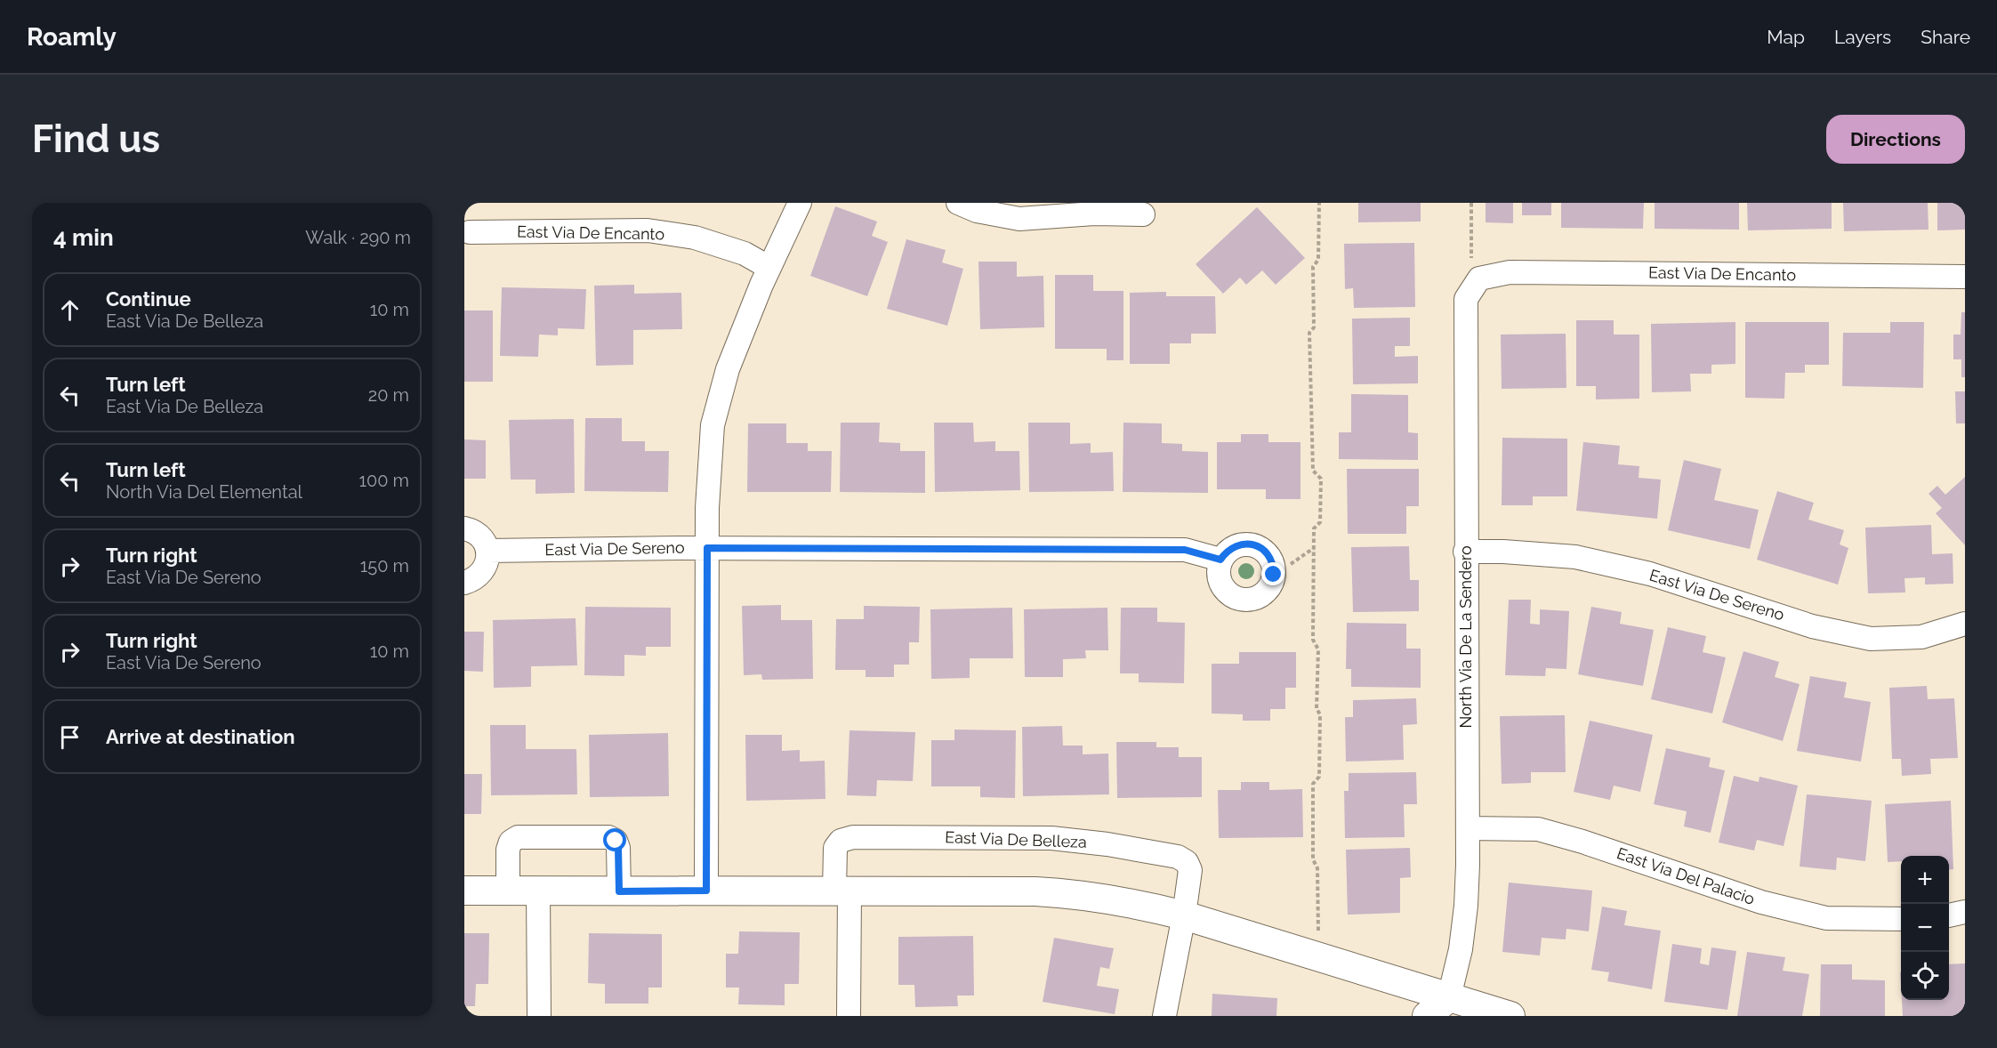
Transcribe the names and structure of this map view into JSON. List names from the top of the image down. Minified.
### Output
{"streets":{"street":["East Via De Encanto","East Via De Sereno","North Via De La Sendero","East Via De Belleza","East Via Del Palacio"]},"crossings":[["East Via De Encanto","North Via De La Sendero"],["East Via De Sereno","North Via De La Sendero"],["North Via De La Sendero","East Via Del Palacio"]],"page":{"header":"Roamly","nav":["Map","Layers","Share"],"buttons":"Directions","title":"Find us","heading":["4 min","Walk · 290 m"],"list":[["Continue","East Via De Belleza","10 m"],["Turn left","East Via De Belleza","20 m"],["Turn left","North Via Del Elemental","100 m"],["Turn right","East Via De Sereno","150 m"],["Turn right","East Via De Sereno","10 m"],"Arrive at destination"],"map_buttons":["+","−"]}}
